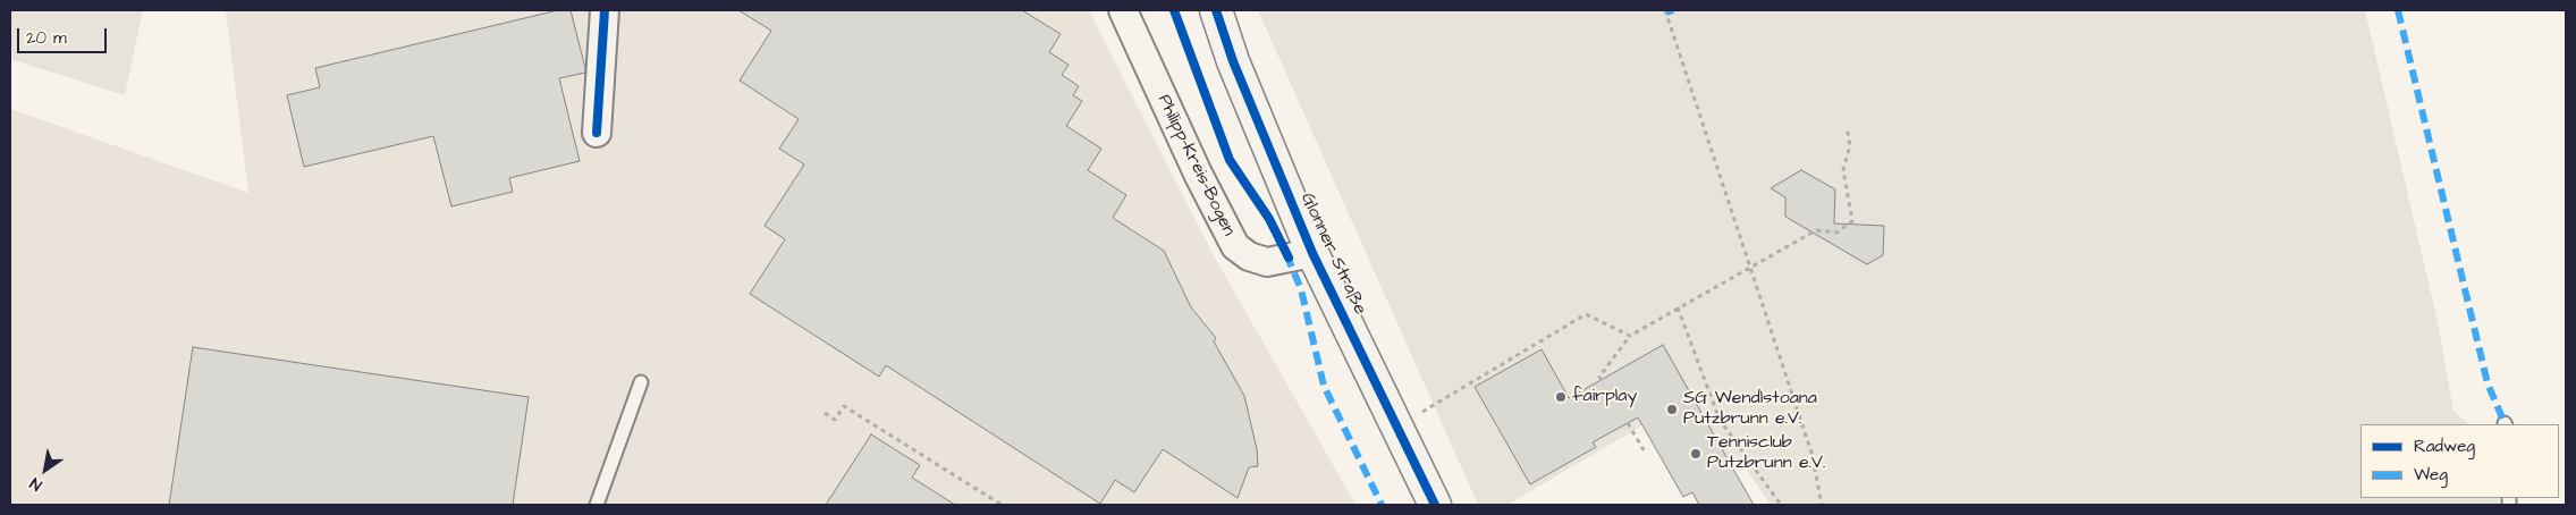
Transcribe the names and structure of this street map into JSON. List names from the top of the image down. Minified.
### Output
{"streets":{"street":["Philipp-Kreis-Bogen","Glonner Straße"]},"crossings":[["Philipp-Kreis-Bogen","Glonner Straße"]],"places":["fairplay","SG Wendlstoana Putzbrunn e.V.","Tennisclub Putzbrunn e.V."],"legend":["Radweg","Weg"],"scale_bar":"20 m","north":"bottom left"}
